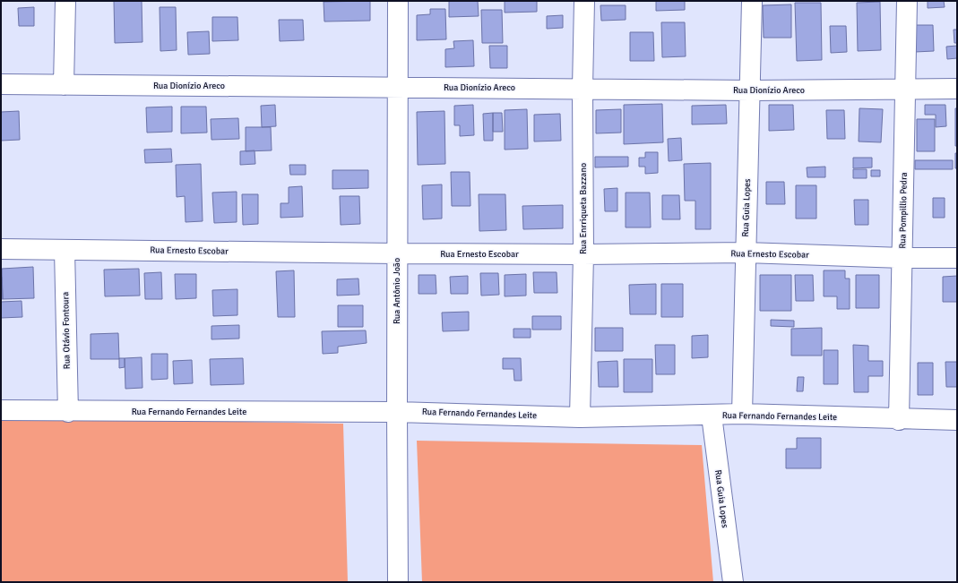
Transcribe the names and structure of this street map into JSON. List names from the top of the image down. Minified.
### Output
{"streets":{"street":["Rua Dionízio Areco","Rua Guia Lopes","Rua Enrriqueta Bazzano","Rua Pompillio Pedra","Rua Ernesto Escobar","Rua Antônio João","Rua Otávio Fontoura","Rua Fernando Fernandes Leite"]},"crossings":[["Rua Dionízio Areco","Rua Guia Lopes"],["Rua Dionízio Areco","Rua Enrriqueta Bazzano"],["Rua Dionízio Areco","Rua Pompillio Pedra"],["Rua Dionízio Areco","Rua Antônio João"],["Rua Guia Lopes","Rua Ernesto Escobar"],["Rua Guia Lopes","Rua Fernando Fernandes Leite"],["Rua Enrriqueta Bazzano","Rua Ernesto Escobar"],["Rua Enrriqueta Bazzano","Rua Fernando Fernandes Leite"],["Rua Pompillio Pedra","Rua Ernesto Escobar"],["Rua Pompillio Pedra","Rua Fernando Fernandes Leite"],["Rua Ernesto Escobar","Rua Antônio João"],["Rua Ernesto Escobar","Rua Otávio Fontoura"],["Rua Antônio João","Rua Fernando Fernandes Leite"],["Rua Otávio Fontoura","Rua Fernando Fernandes Leite"]]}
